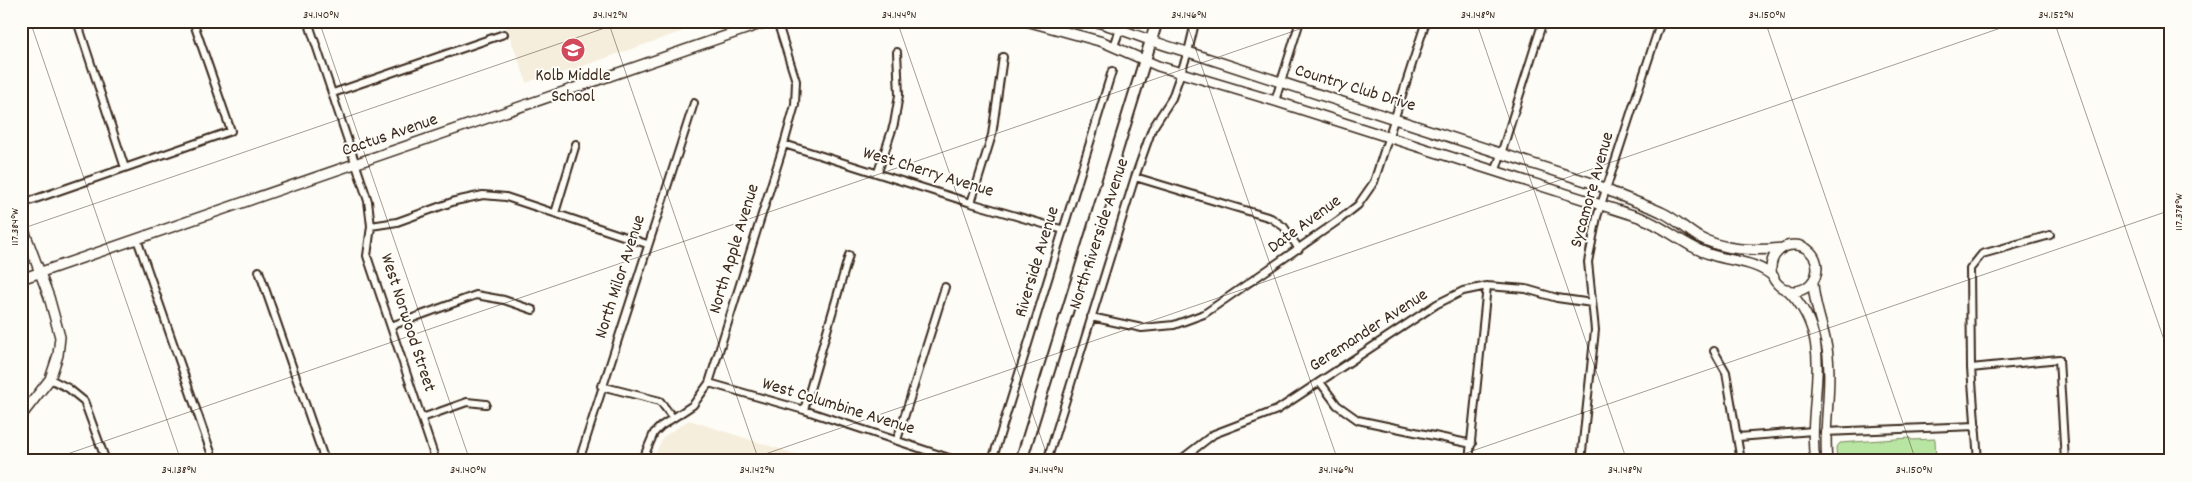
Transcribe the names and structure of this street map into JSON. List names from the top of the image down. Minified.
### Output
{"streets":{"main road":["North Riverside Avenue"],"street":["Country Club Drive","Cactus Avenue","West Cherry Avenue","Sycamore Avenue","Date Avenue","North Apple Avenue","Riverside Avenue","North Milor Avenue","West Norwood Street","Geremander Avenue","West Columbine Avenue"]},"crossings":[["Country Club Drive","Sycamore Avenue"],["Country Club Drive","Date Avenue"],["Country Club Drive","North Riverside Avenue"],["Cactus Avenue","West Norwood Street"],["West Cherry Avenue","North Apple Avenue"],["West Cherry Avenue","Riverside Avenue"],["Sycamore Avenue","Geremander Avenue"],["Date Avenue","North Riverside Avenue"],["North Apple Avenue","West Columbine Avenue"]],"places":{"school or university":["Kolb Middle School"]},"coordinates":["34.140°N","34.142°N","34.144°N","34.146°N","34.148°N","34.150°N","34.152°N","117.378°W","117.384°W","34.138°N"]}
